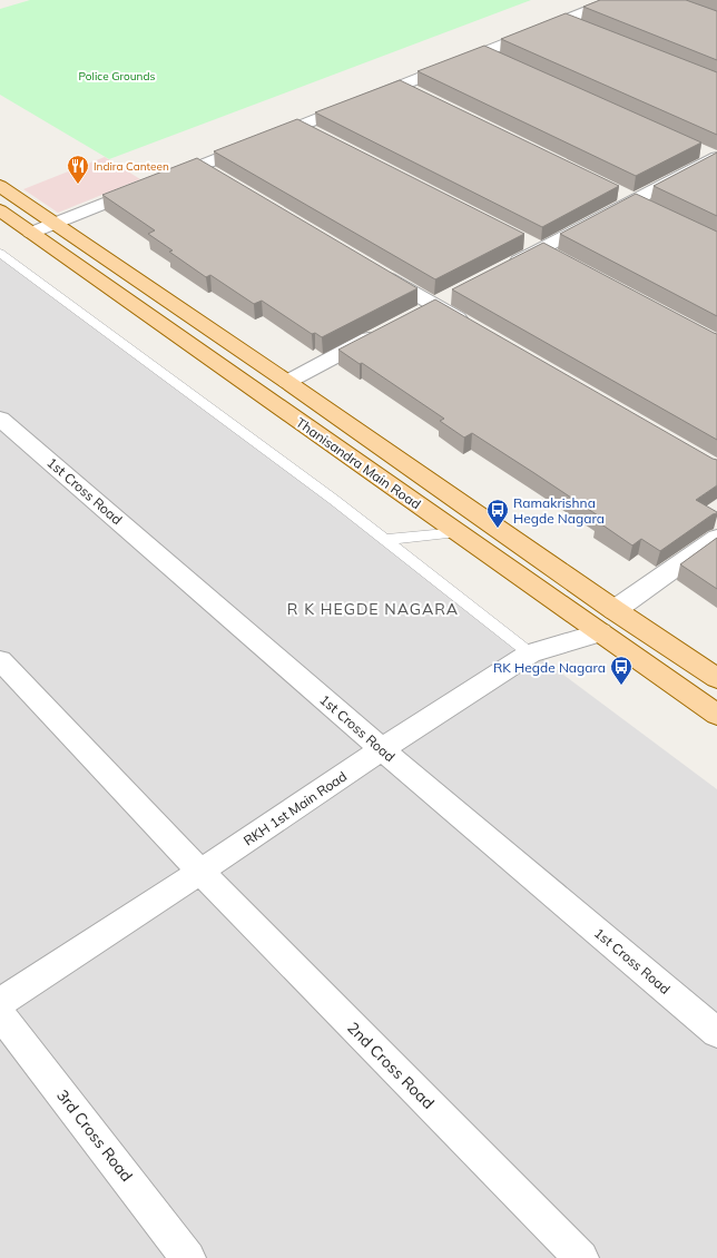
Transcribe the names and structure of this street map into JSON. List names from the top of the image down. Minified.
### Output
{"streets":{"main road":["Thanisandra Main Road"],"street":["1st Cross Road","RKH 1st Main Road","2nd Cross Road","3rd Cross Road"]},"crossings":[["Thanisandra Main Road","RKH 1st Main Road"],["1st Cross Road","RKH 1st Main Road"],["RKH 1st Main Road","2nd Cross Road"]],"districts":["R K HEGDE NAGARA"],"parks":["Police Grounds"],"places":{"restaurant":["Indira Canteen"],"bus stop":["Ramakrishna Hegde Nagara","RK Hegde Nagara"]}}
